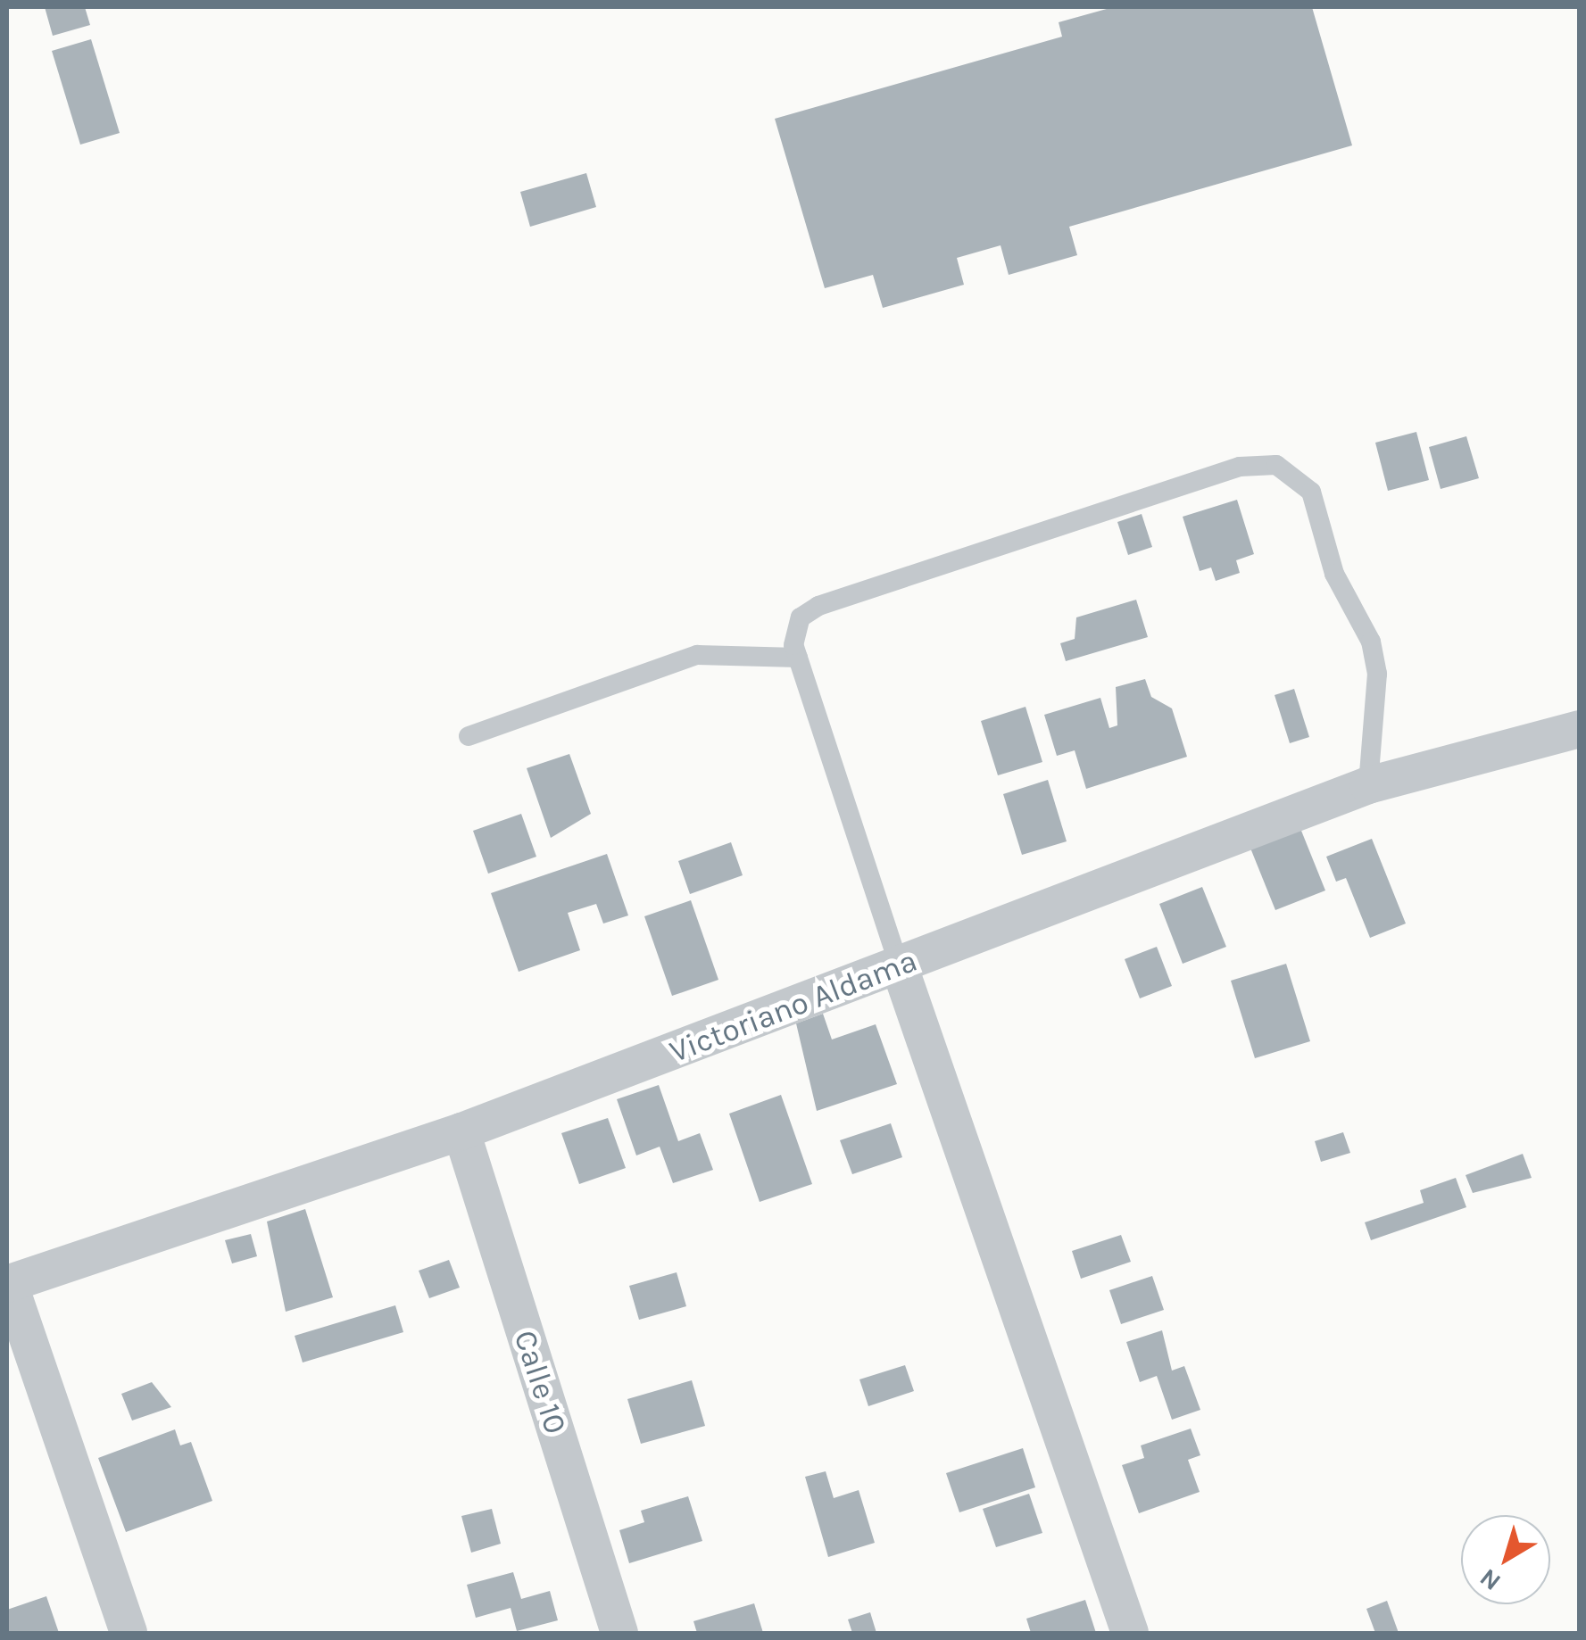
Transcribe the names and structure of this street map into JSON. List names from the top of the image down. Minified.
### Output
{"streets":{"street":["Victoriano Aldama","Calle 10"]},"crossings":[["Victoriano Aldama","Calle 10"]],"north":"bottom left"}
